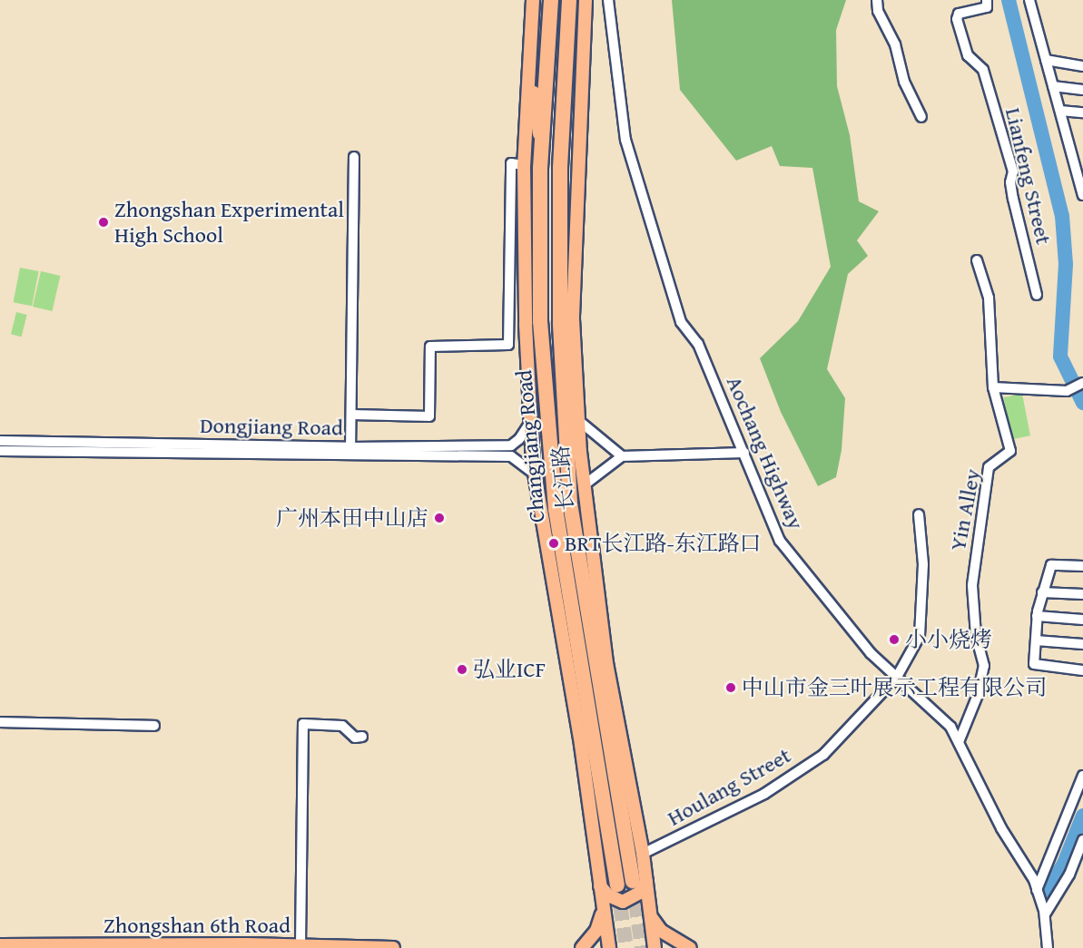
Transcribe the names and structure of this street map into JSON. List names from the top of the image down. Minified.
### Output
{"streets":{"highway":["Changjiang Road"],"main road":["长江路","Zhongshan 6th Road"],"street":["Lianfeng Street","Dongjiang Road","Aochang Highway","Yin Alley","Houlang Street"]},"crossings":[["Dongjiang Road","长江路"],["Changjiang Road","长江路"],["Aochang Highway","Yin Alley"],["Aochang Highway","Houlang Street"],["长江路","Houlang Street"]],"places":["Zhongshan Experimental High School","广州本田中山店","BRT长江路-东江路口","小小烧烤","弘业ICF","中山市金三叶展示工程有限公司"]}
